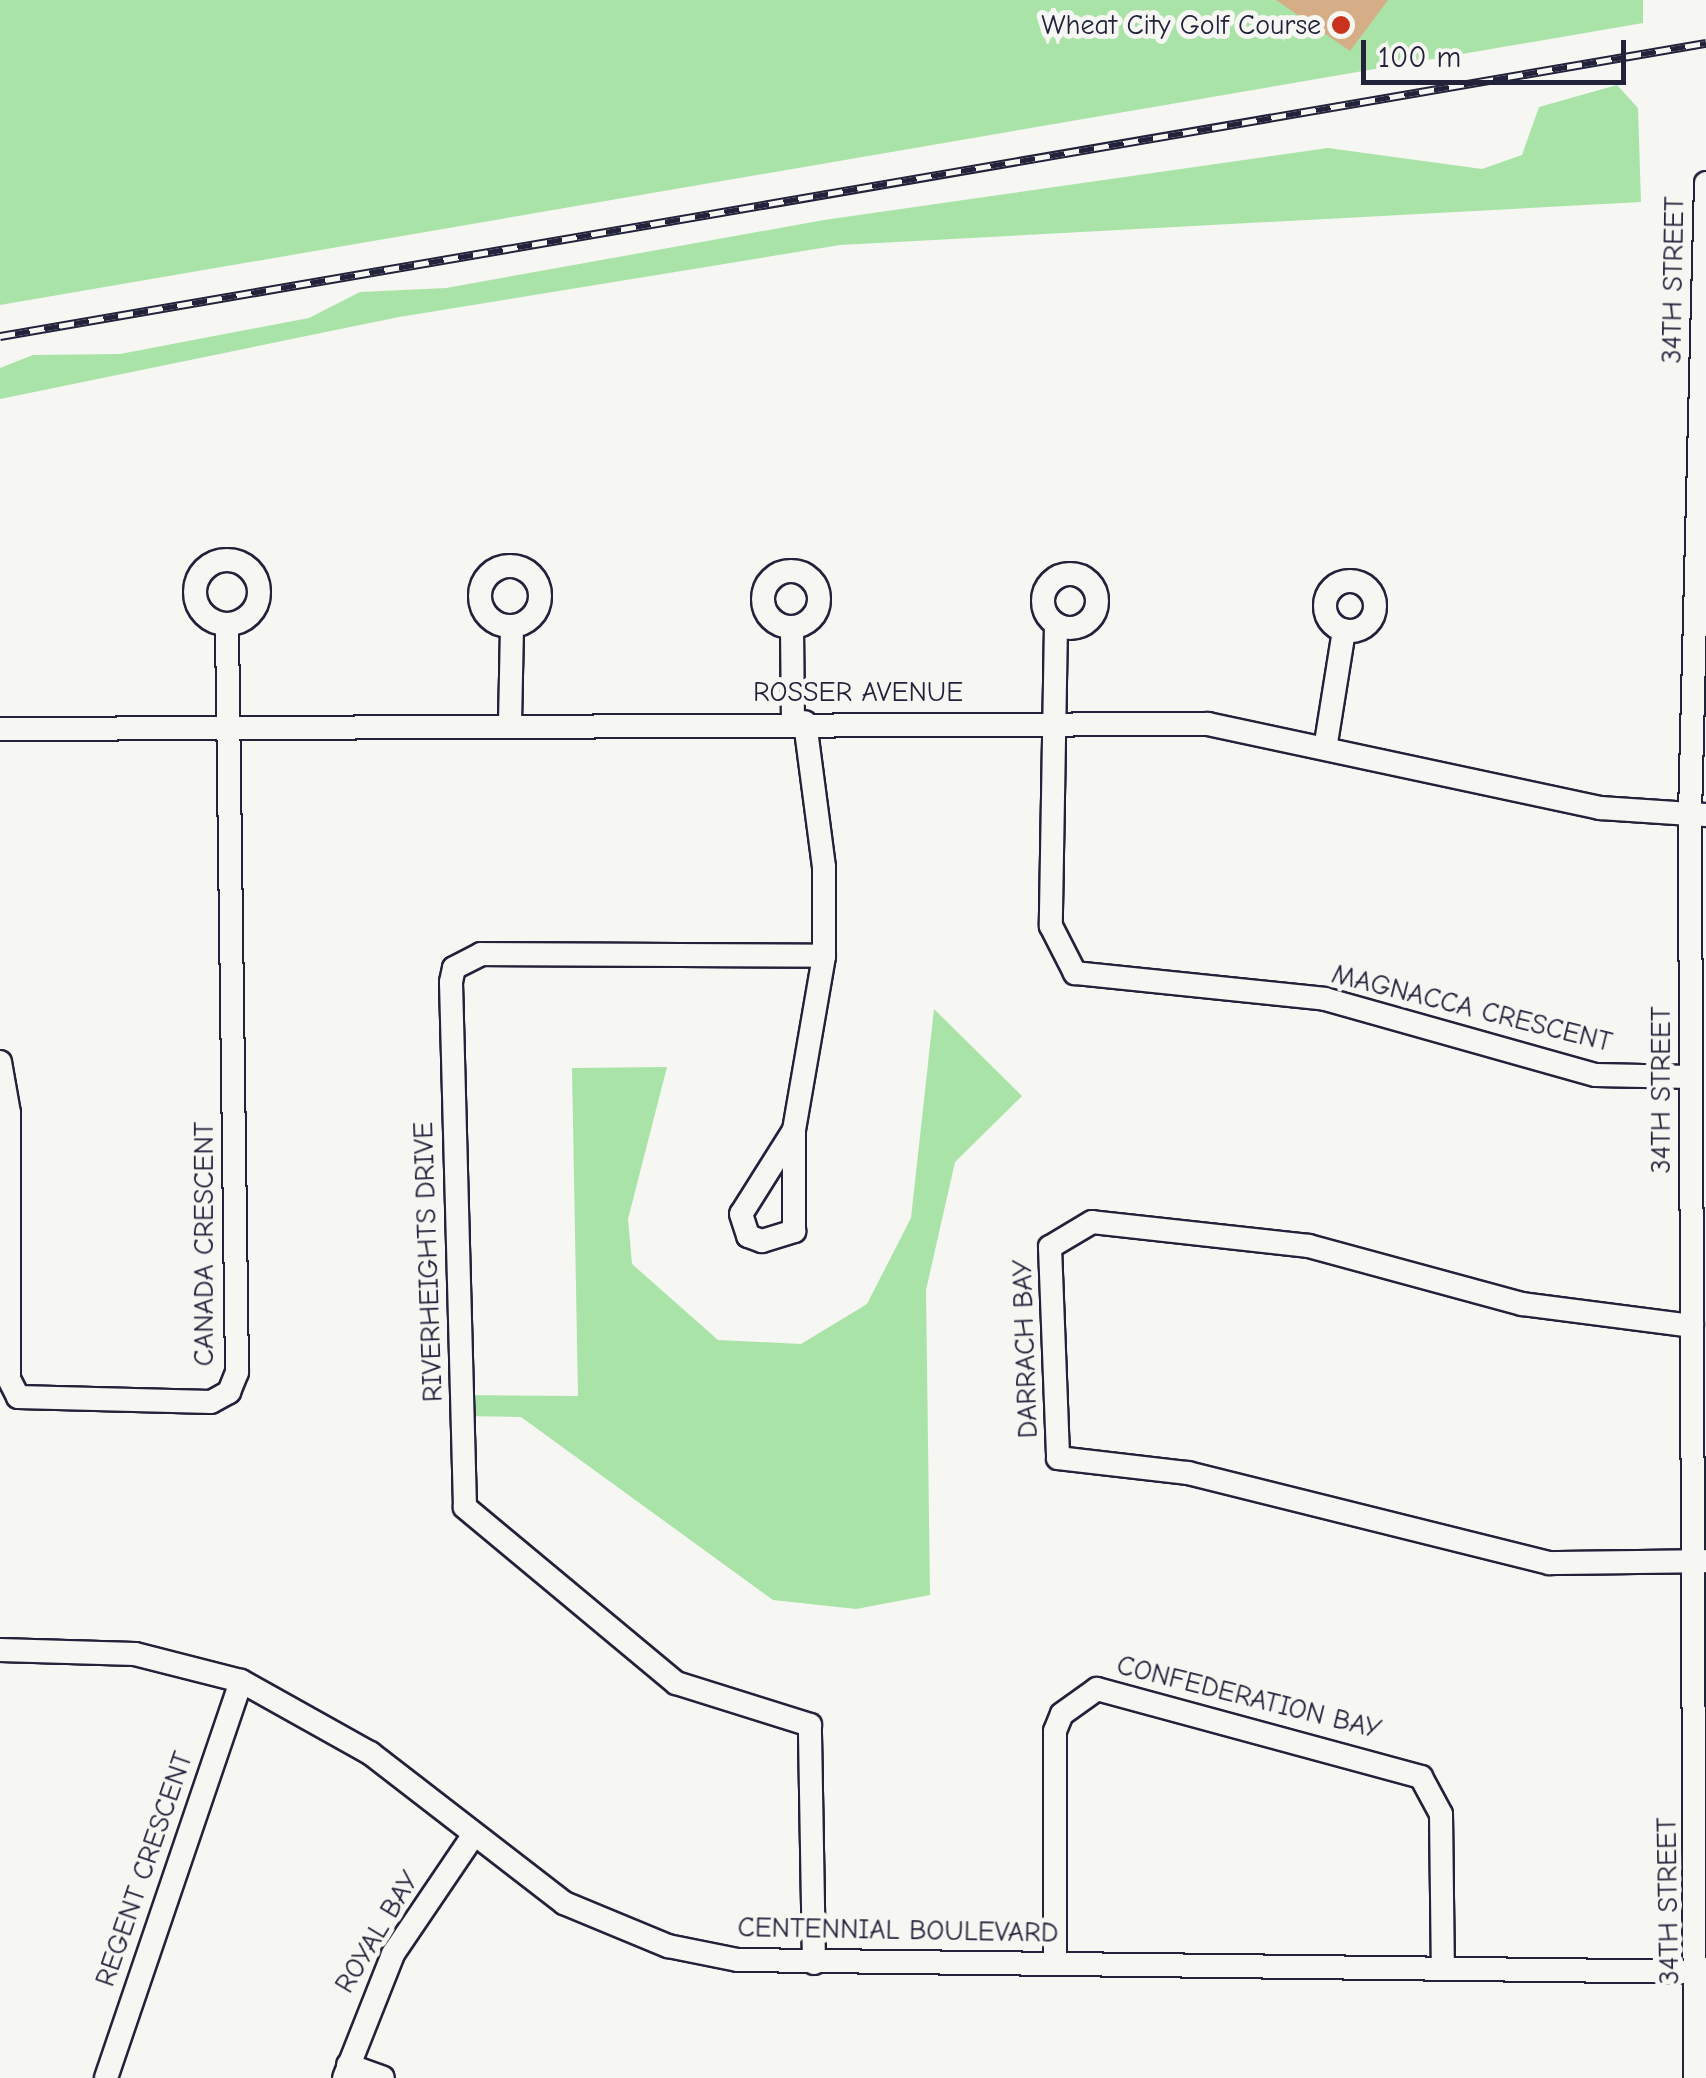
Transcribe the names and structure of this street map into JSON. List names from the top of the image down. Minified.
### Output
{"streets":{"street":["34TH STREET","ROSSER AVENUE","MAGNACCA CRESCENT","CANADA CRESCENT","RIVERHEIGHTS DRIVE","DARRACH BAY","CONFEDERATION BAY","REGENT CRESCENT","CENTENNIAL BOULEVARD","ROYAL BAY"]},"crossings":[["34TH STREET","ROSSER AVENUE"],["34TH STREET","MAGNACCA CRESCENT"],["34TH STREET","DARRACH BAY"],["34TH STREET","CENTENNIAL BOULEVARD"],["ROSSER AVENUE","MAGNACCA CRESCENT"],["ROSSER AVENUE","CANADA CRESCENT"],["RIVERHEIGHTS DRIVE","CENTENNIAL BOULEVARD"],["CONFEDERATION BAY","CENTENNIAL BOULEVARD"],["REGENT CRESCENT","CENTENNIAL BOULEVARD"],["CENTENNIAL BOULEVARD","ROYAL BAY"]],"places":["Wheat City Golf Course"],"scale_bar":"100 m"}
